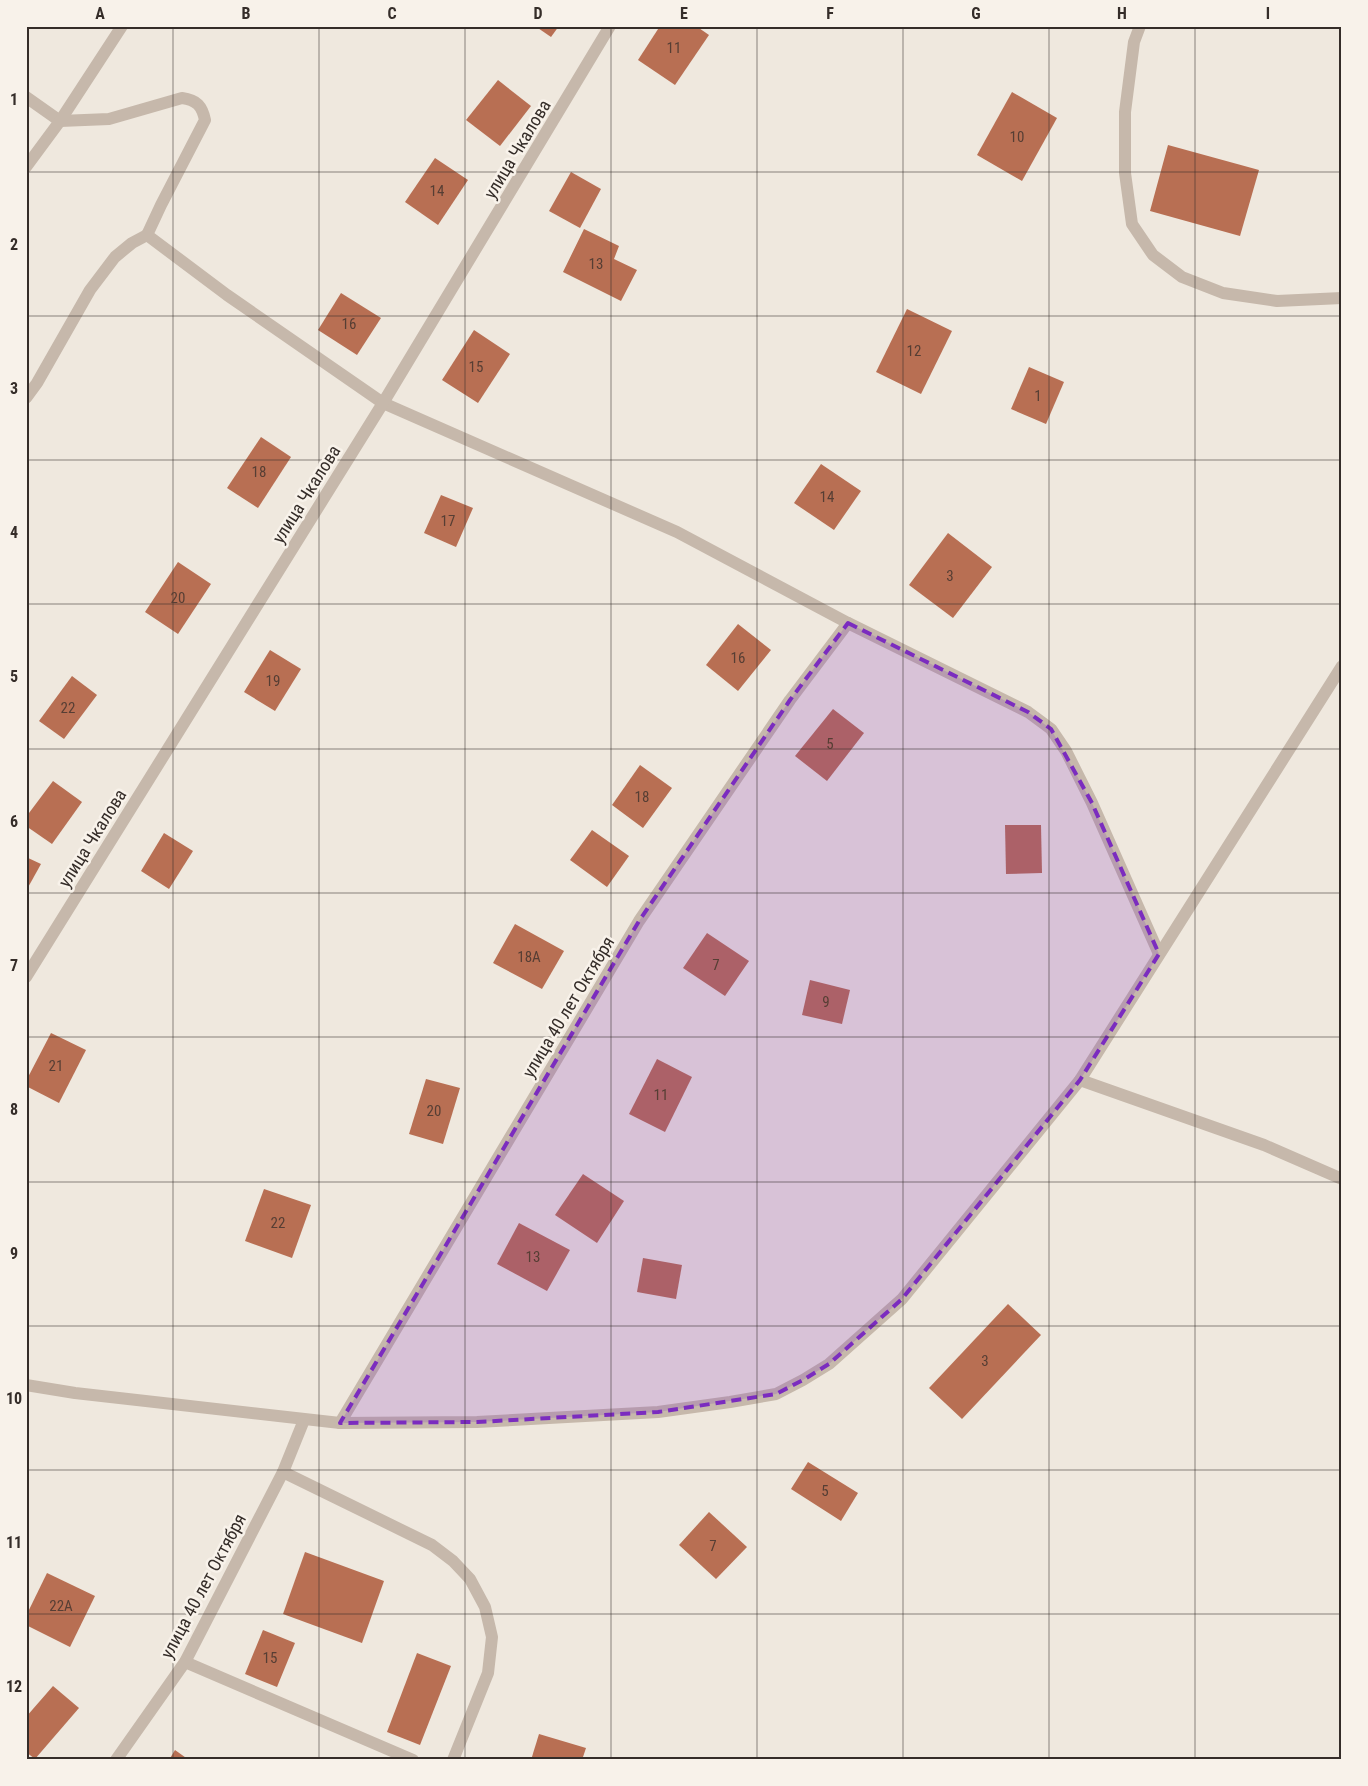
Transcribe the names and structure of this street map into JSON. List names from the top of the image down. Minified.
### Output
{"streets":{"street":["улица Чкалова","улица 40 лет Октября"]},"house_numbers":["11","10","14","13","16","12","15","1","18","14","17","3","20","16","19","22","5","18","18А","7","9","21","11","20","22","13","3","5","7","22А","15"],"grid":{"columns":["A","B","C","D","E","F","G","H","I"],"rows":["1","2","3","4","5","6","7","8","9","10","11","12"]}}
